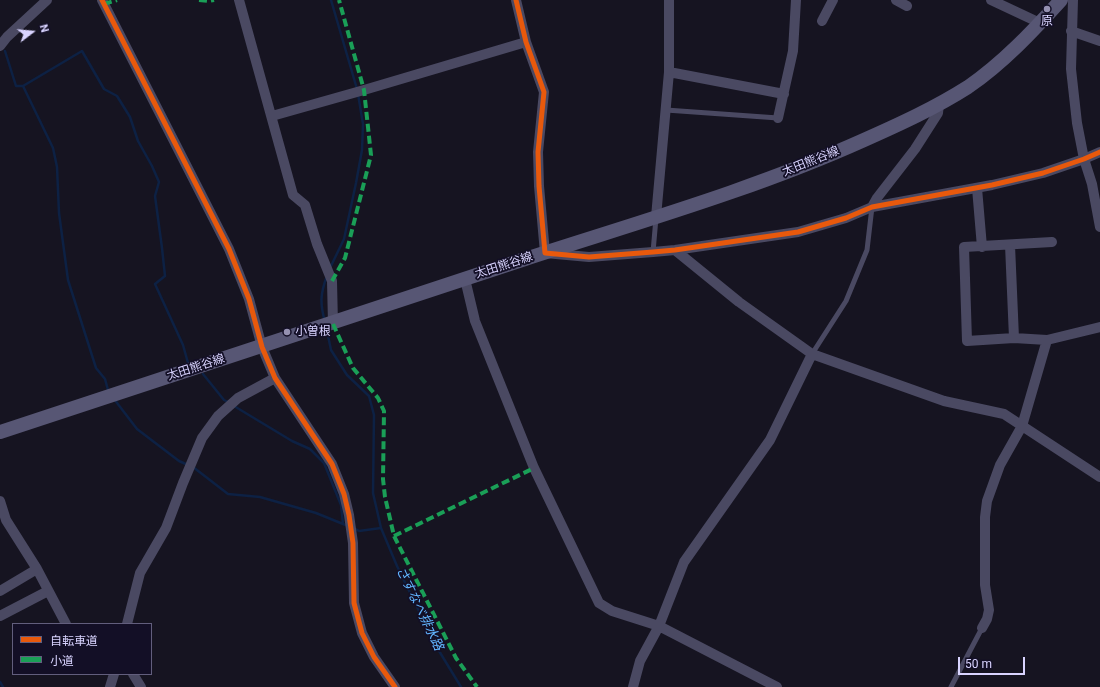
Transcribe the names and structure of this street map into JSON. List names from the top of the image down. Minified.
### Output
{"streets":{"main road":["太田熊谷線"]},"water":["さすなべ排水路"],"places":["原","小曽根"],"legend":["自転車道","小道"],"scale_bar":"50 m","north":"right"}
